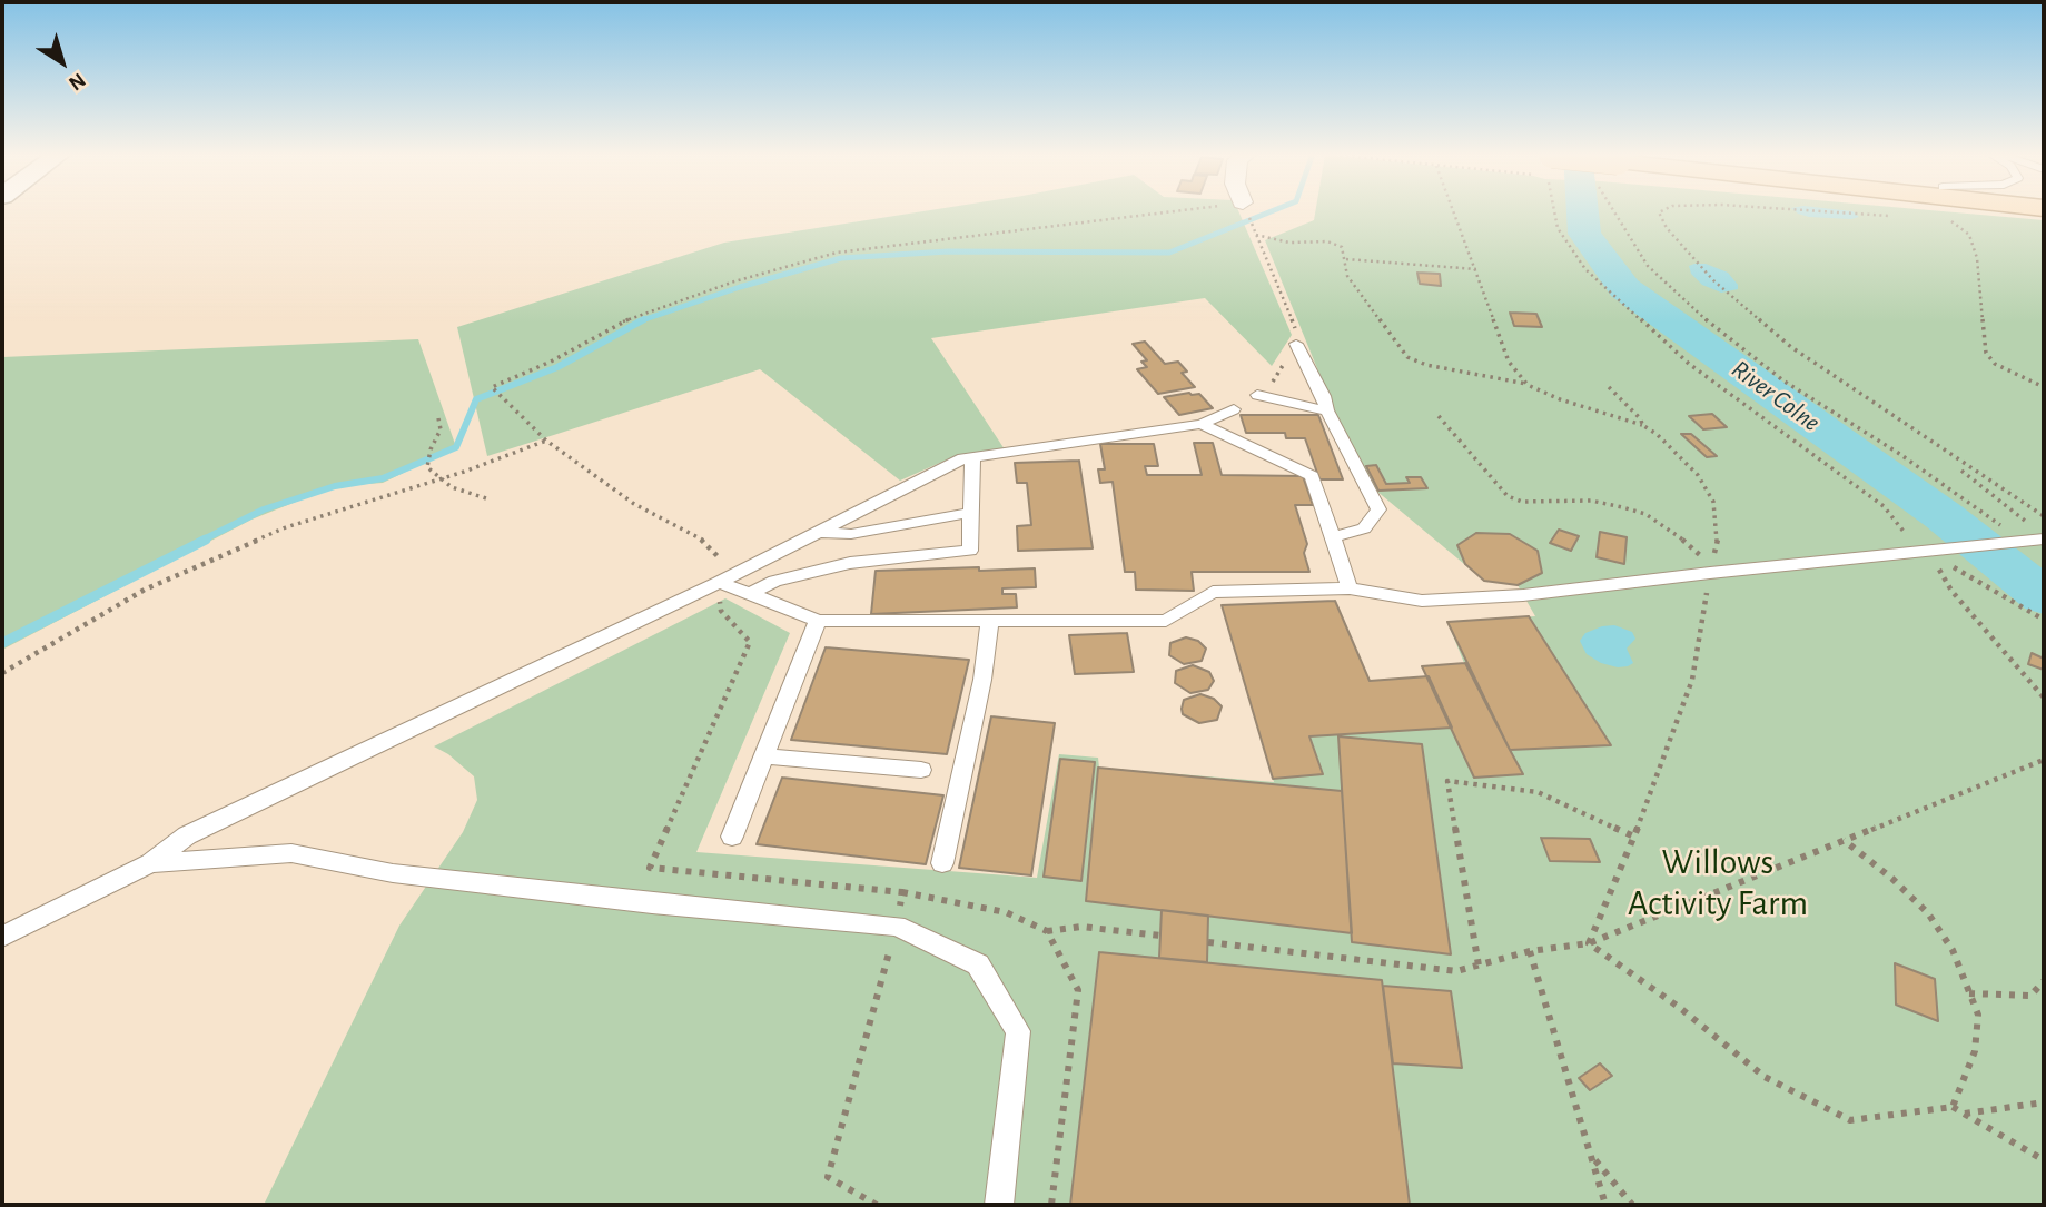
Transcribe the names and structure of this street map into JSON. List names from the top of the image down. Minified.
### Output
{"water":["River Colne"],"parks":["Willows Activity Farm"],"north":"bottom right"}
